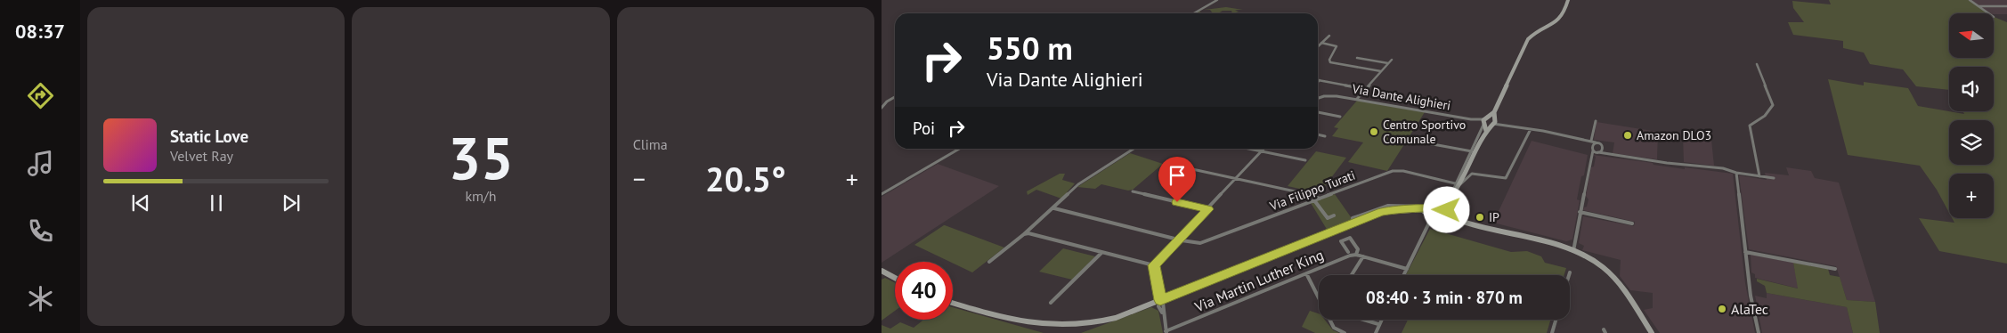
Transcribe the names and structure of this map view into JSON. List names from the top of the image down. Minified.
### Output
{"streets":{"street":["Via Dante Alighieri","Via Filippo Turati","Via Martin Luther King"]},"places":["Centro Sportivo Comunale","Amazon DLO3","IP","AlaTec"],"north":"left","page":{"tabs":"08:37","tile":[["35","km/h"],"Clima"],"map_buttons":"+","turn":["550 m","Via Dante Alighieri"],"then":"Poi","song":["Static Love","Velvet Ray"],"heat":["−","20.5°","+"],"limit":"40","trip":"08:40 · 3 min · 870 m"}}
